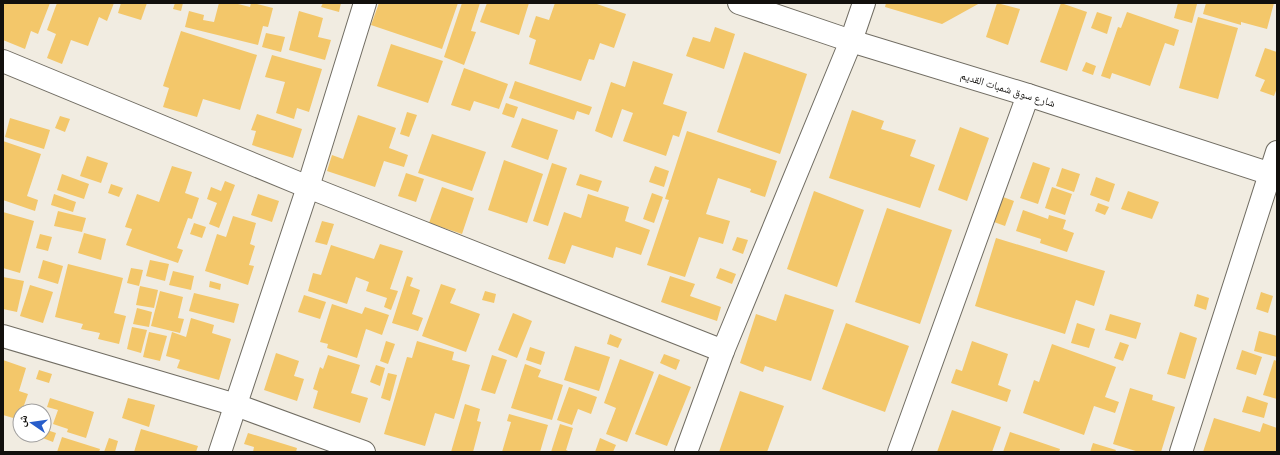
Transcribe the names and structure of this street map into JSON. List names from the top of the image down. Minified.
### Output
{"streets":{"street":["شارع سوق شمبات القديم"]},"north":"left"}
